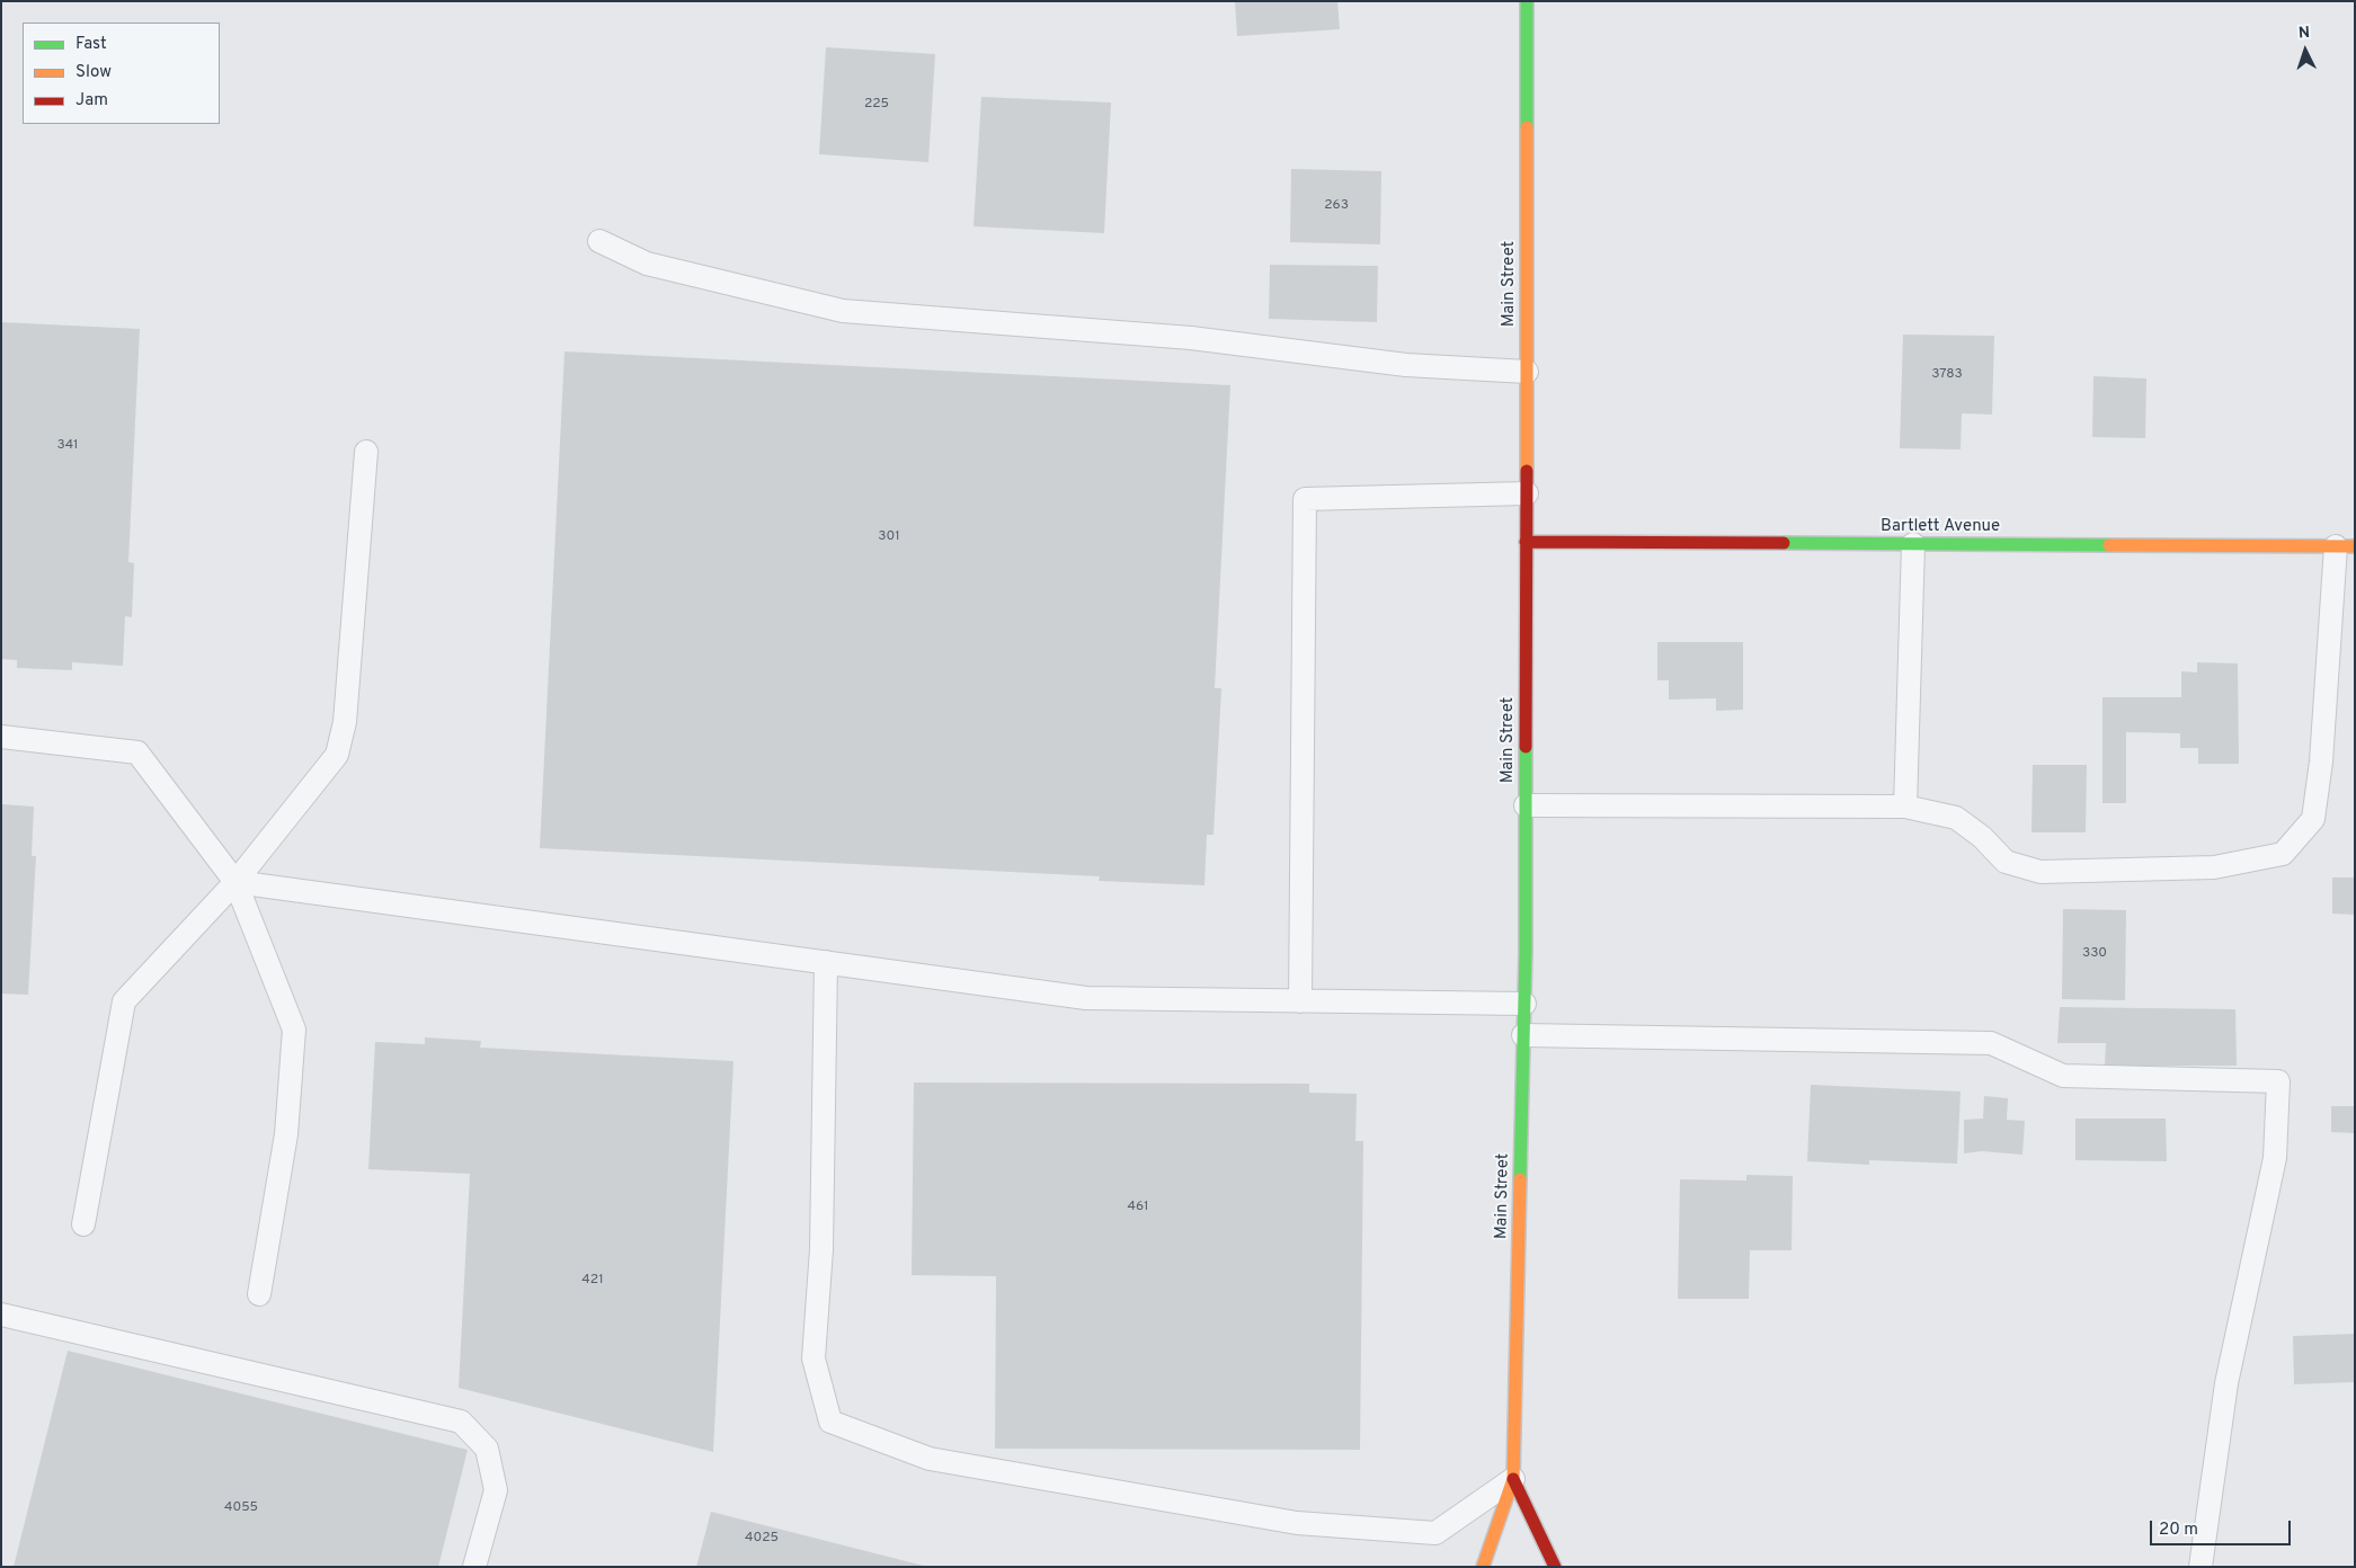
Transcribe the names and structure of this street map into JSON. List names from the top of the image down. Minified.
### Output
{"streets":{"main road":["Main Street","Bartlett Avenue"]},"crossings":[["Main Street","Bartlett Avenue"]],"house_numbers":["225","263","3783","341","301","330","461","421","4055","4025"],"legend":["Fast","Slow","Jam"],"scale_bar":"20 m","north":"top"}
